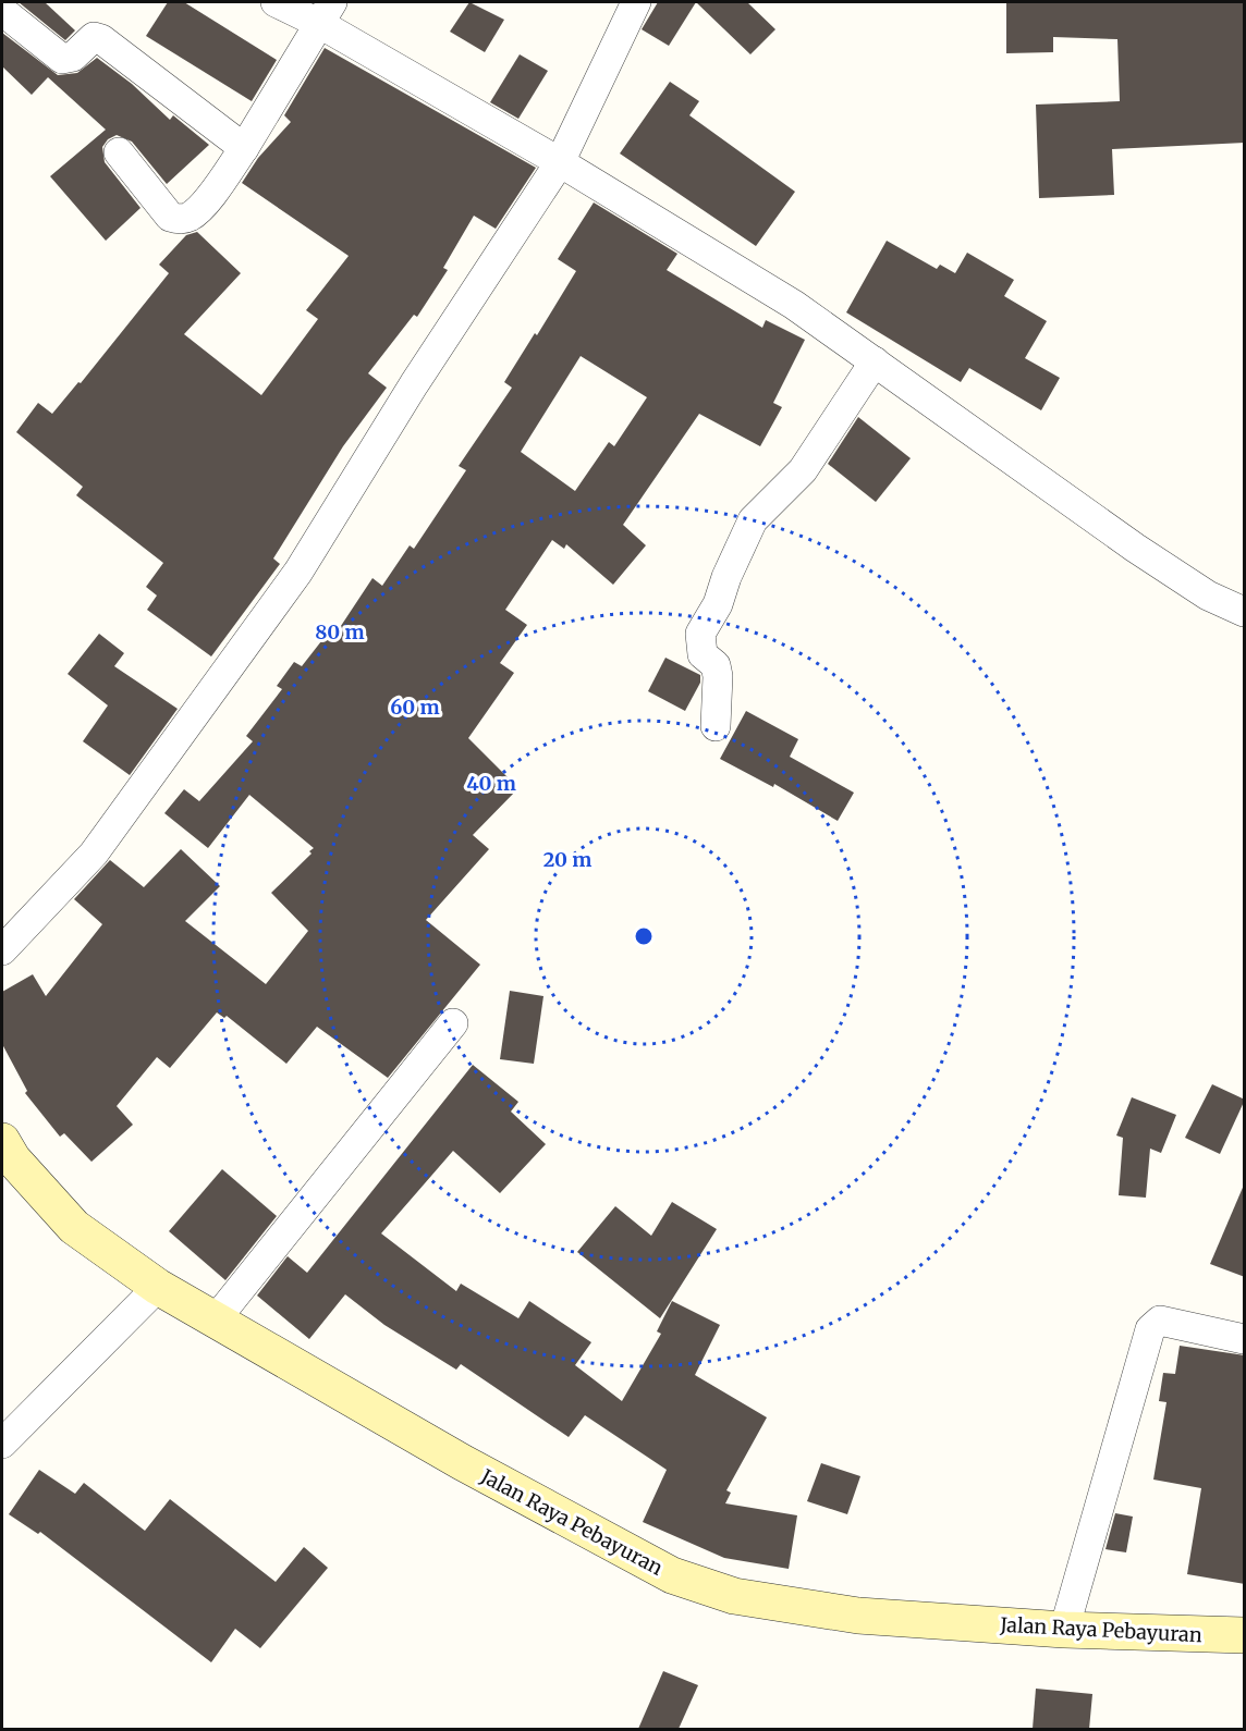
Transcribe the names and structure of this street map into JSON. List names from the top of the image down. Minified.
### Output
{"streets":{"main road":["Jalan Raya Pebayuran"]},"rings":["80 m","60 m","40 m","20 m"]}
